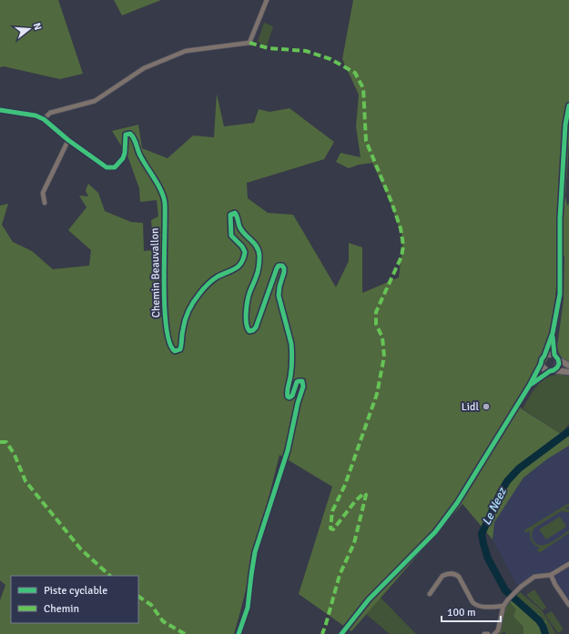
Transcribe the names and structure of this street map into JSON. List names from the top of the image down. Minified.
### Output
{"streets":{"street":["Chemin Beauvallon"]},"water":["Le Neez"],"places":["Lidl"],"legend":["Piste cyclable","Chemin"],"scale_bar":"100 m","north":"right"}
